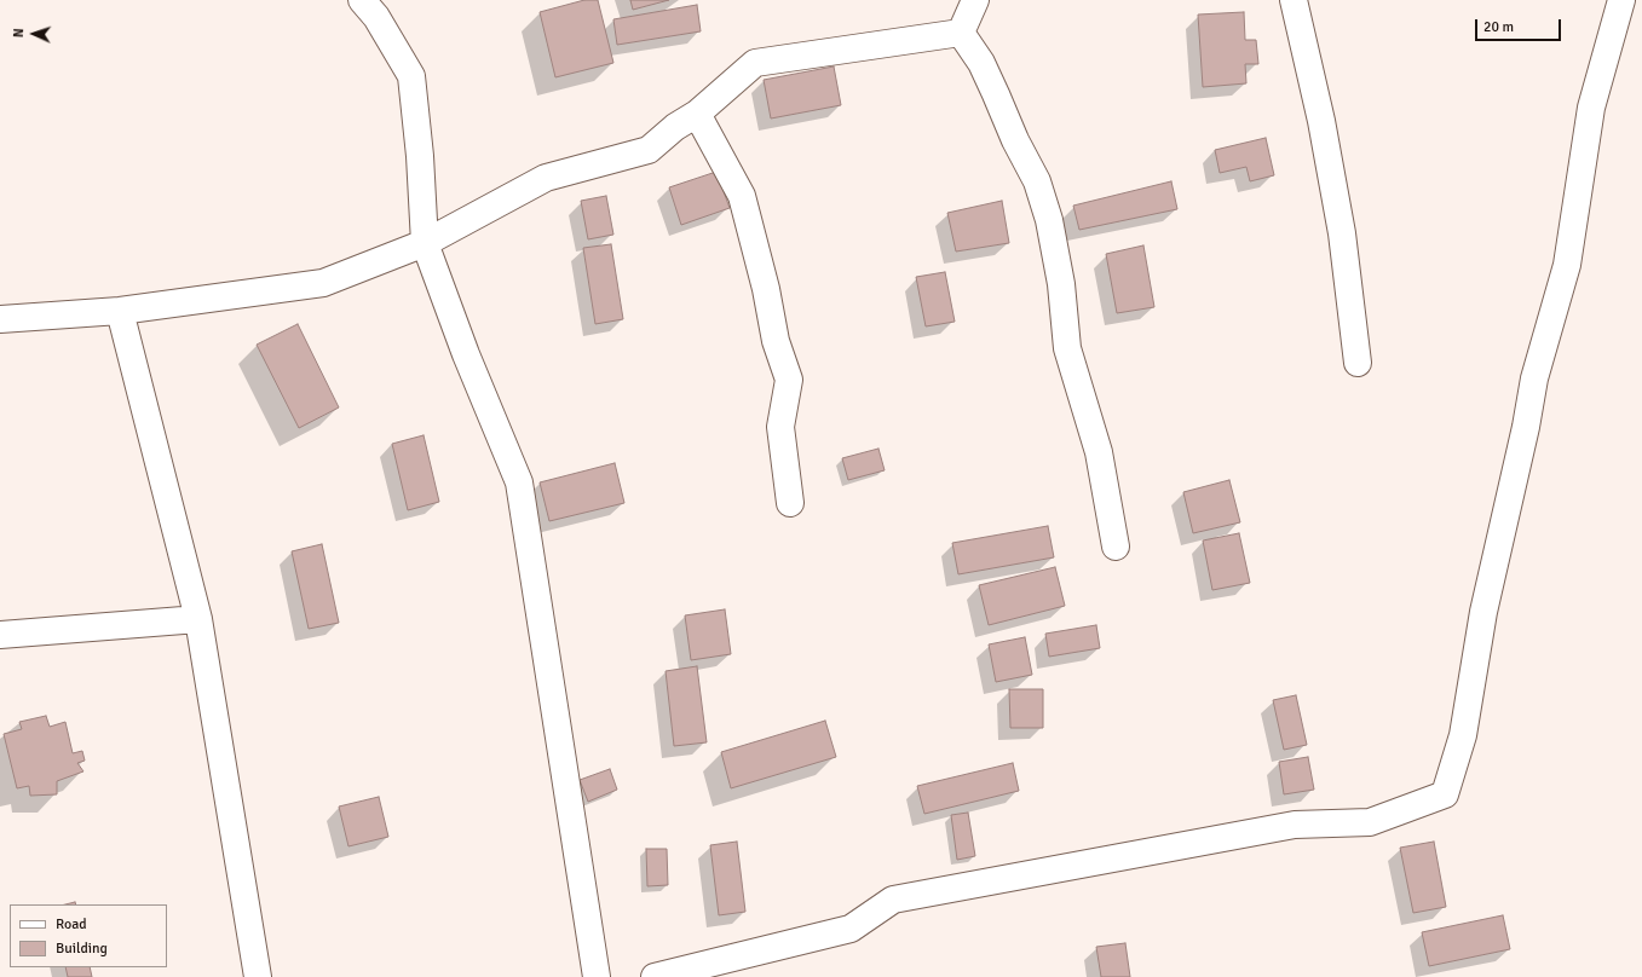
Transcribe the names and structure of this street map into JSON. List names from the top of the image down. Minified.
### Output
{"legend":["Road","Building"],"scale_bar":"20 m","north":"left"}
